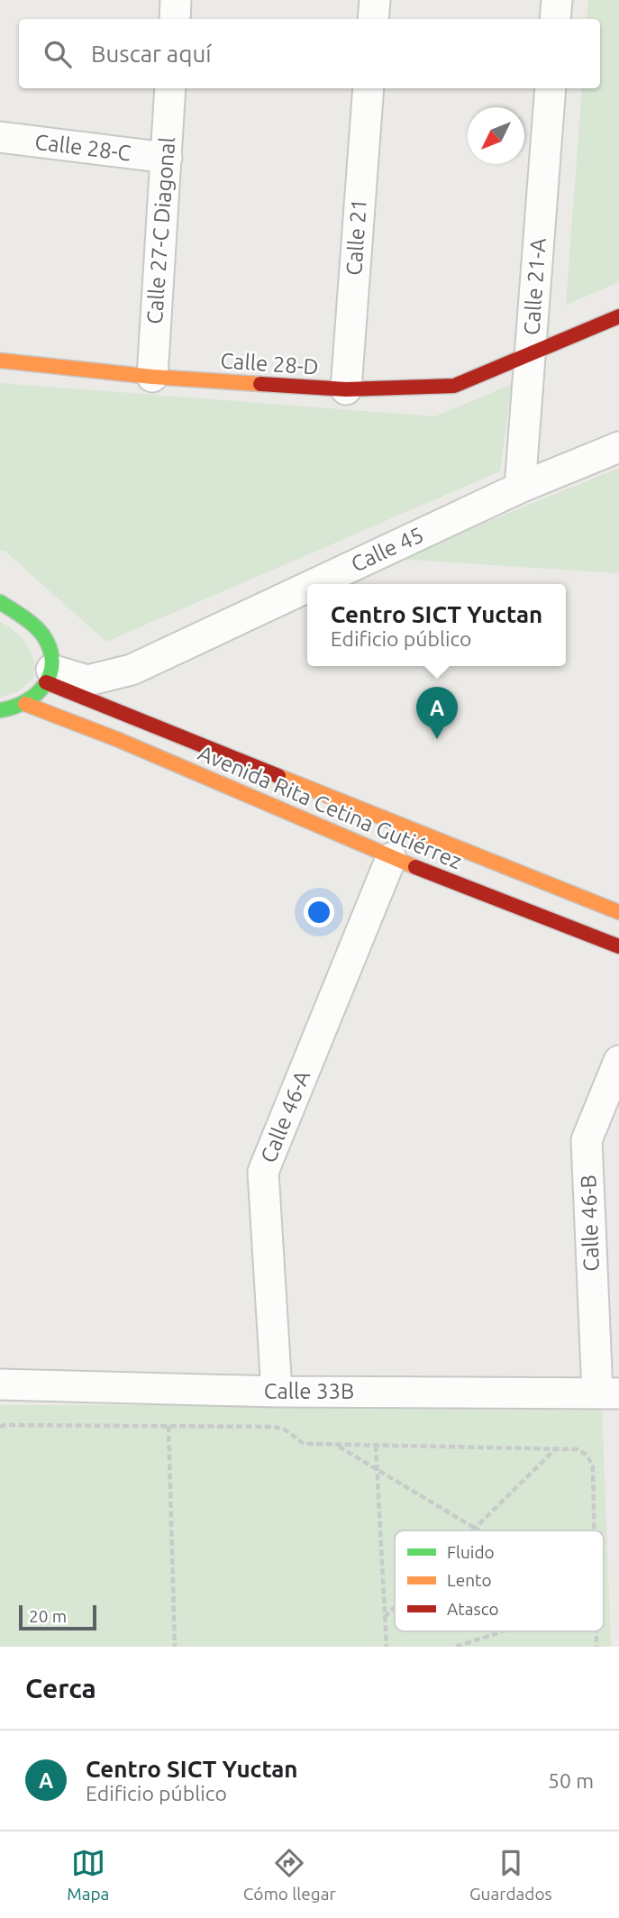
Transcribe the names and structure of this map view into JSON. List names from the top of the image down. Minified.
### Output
{"streets":{"street":["Calle 28-C","Calle 27-C Diagonal","Calle 21","Calle 21-A","Calle 28-D","Calle 45","Avenida Rita Cetina Gutiérrez","Calle 46-A","Calle 46-B","Calle 33B"]},"crossings":[["Calle 28-C","Calle 27-C Diagonal"],["Calle 27-C Diagonal","Calle 28-D"],["Calle 21","Calle 28-D"],["Calle 21-A","Calle 28-D"],["Calle 21-A","Calle 45"],["Calle 45","Avenida Rita Cetina Gutiérrez"],["Avenida Rita Cetina Gutiérrez","Calle 46-A"],["Calle 46-A","Calle 33B"],["Calle 46-B","Calle 33B"]],"legend":["Fluido","Lento","Atasco"],"scale_bar":"20 m","north":"bottom left","page":{"search":"Buscar aquí","popup":["Centro SICT Yuctan","Edificio público"],"pins":"A","scale":"20 m","heading":"Cerca","list":[{"mark":"A","name":"Centro SICT Yuctan","note":"Edificio público","value":"50 m"}],"nav":["Mapa","Cómo llegar","Guardados"]}}
